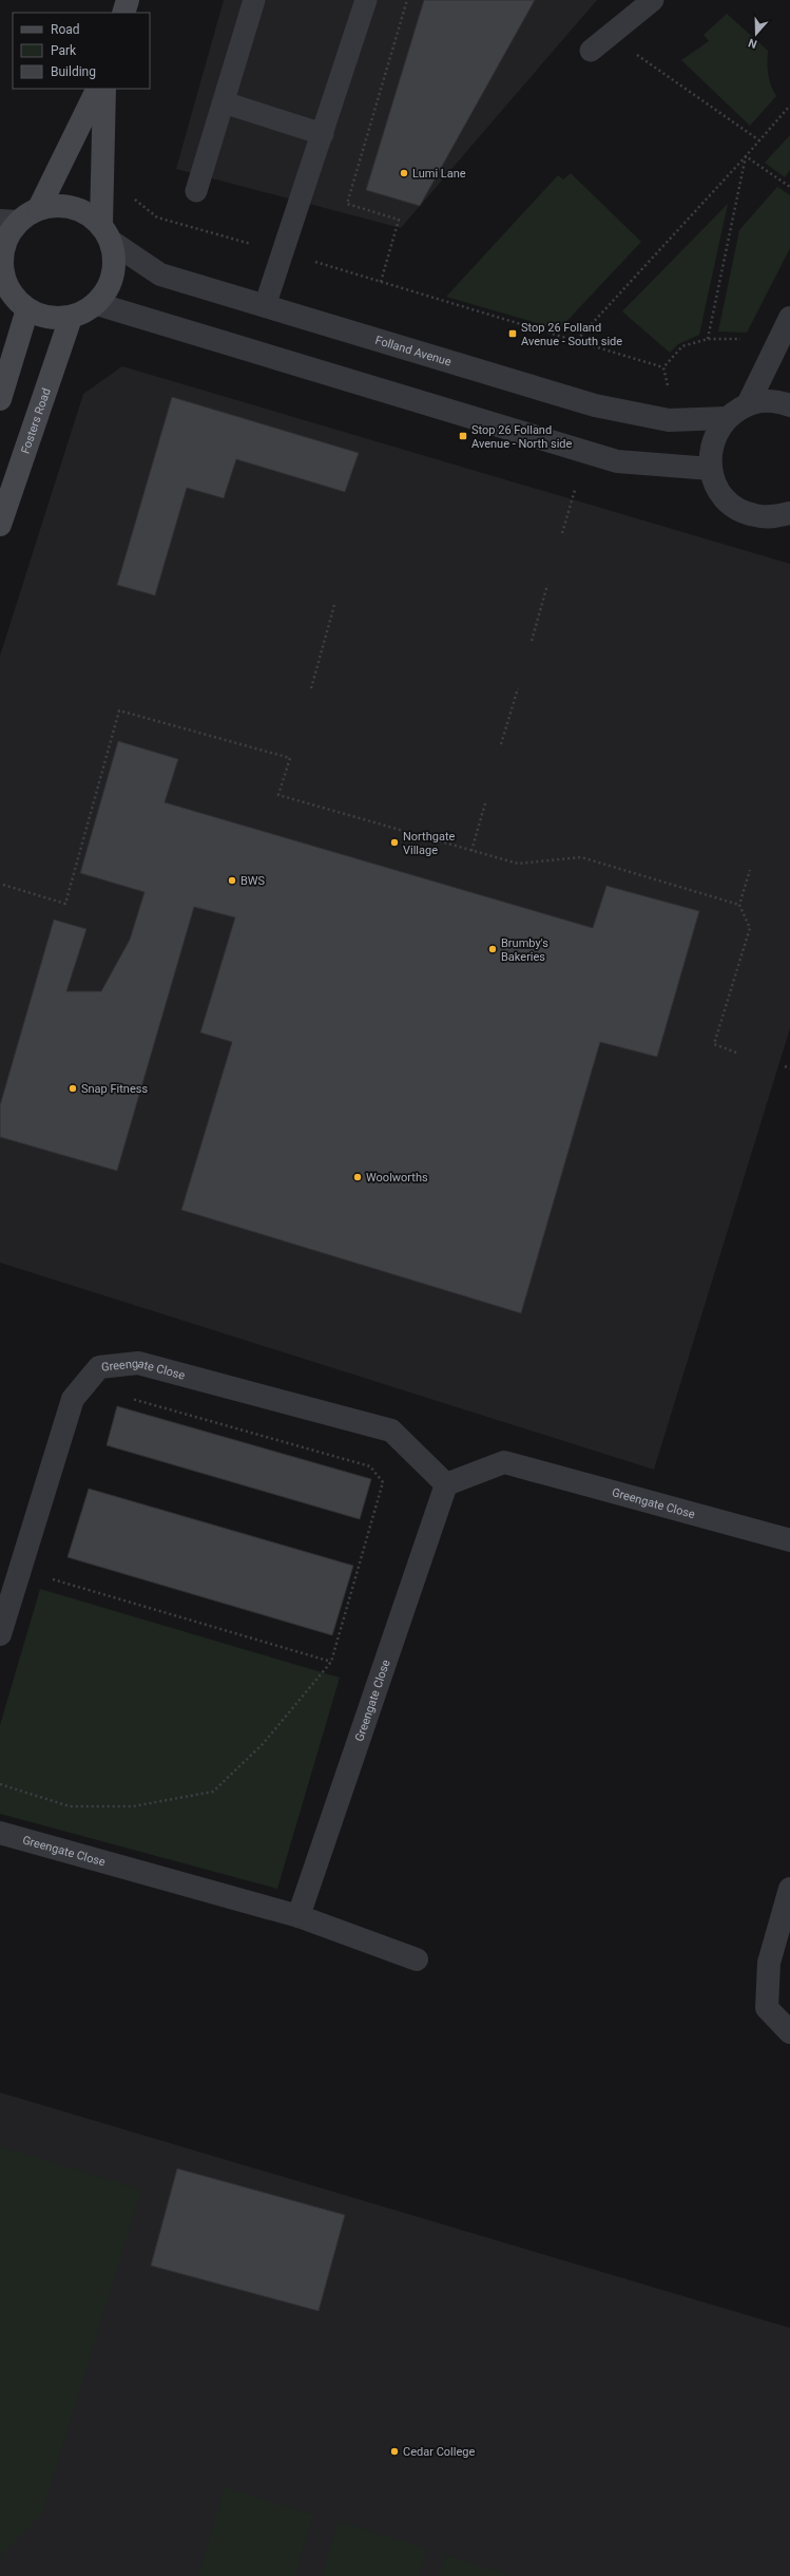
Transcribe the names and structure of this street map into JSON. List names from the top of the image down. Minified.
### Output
{"streets":{"main road":["Fosters Road"],"street":["Folland Avenue","Greengate Close"]},"crossings":[["Folland Avenue","Fosters Road"]],"places":{"other":["Lumi Lane","Northgate Village","BWS","Brumby's Bakeries","Snap Fitness","Woolworths","Cedar College"],"transit":["Stop 26 Folland Avenue - South side","Stop 26 Folland Avenue - North side"]},"legend":["Road","Park","Building"],"north":"bottom"}
